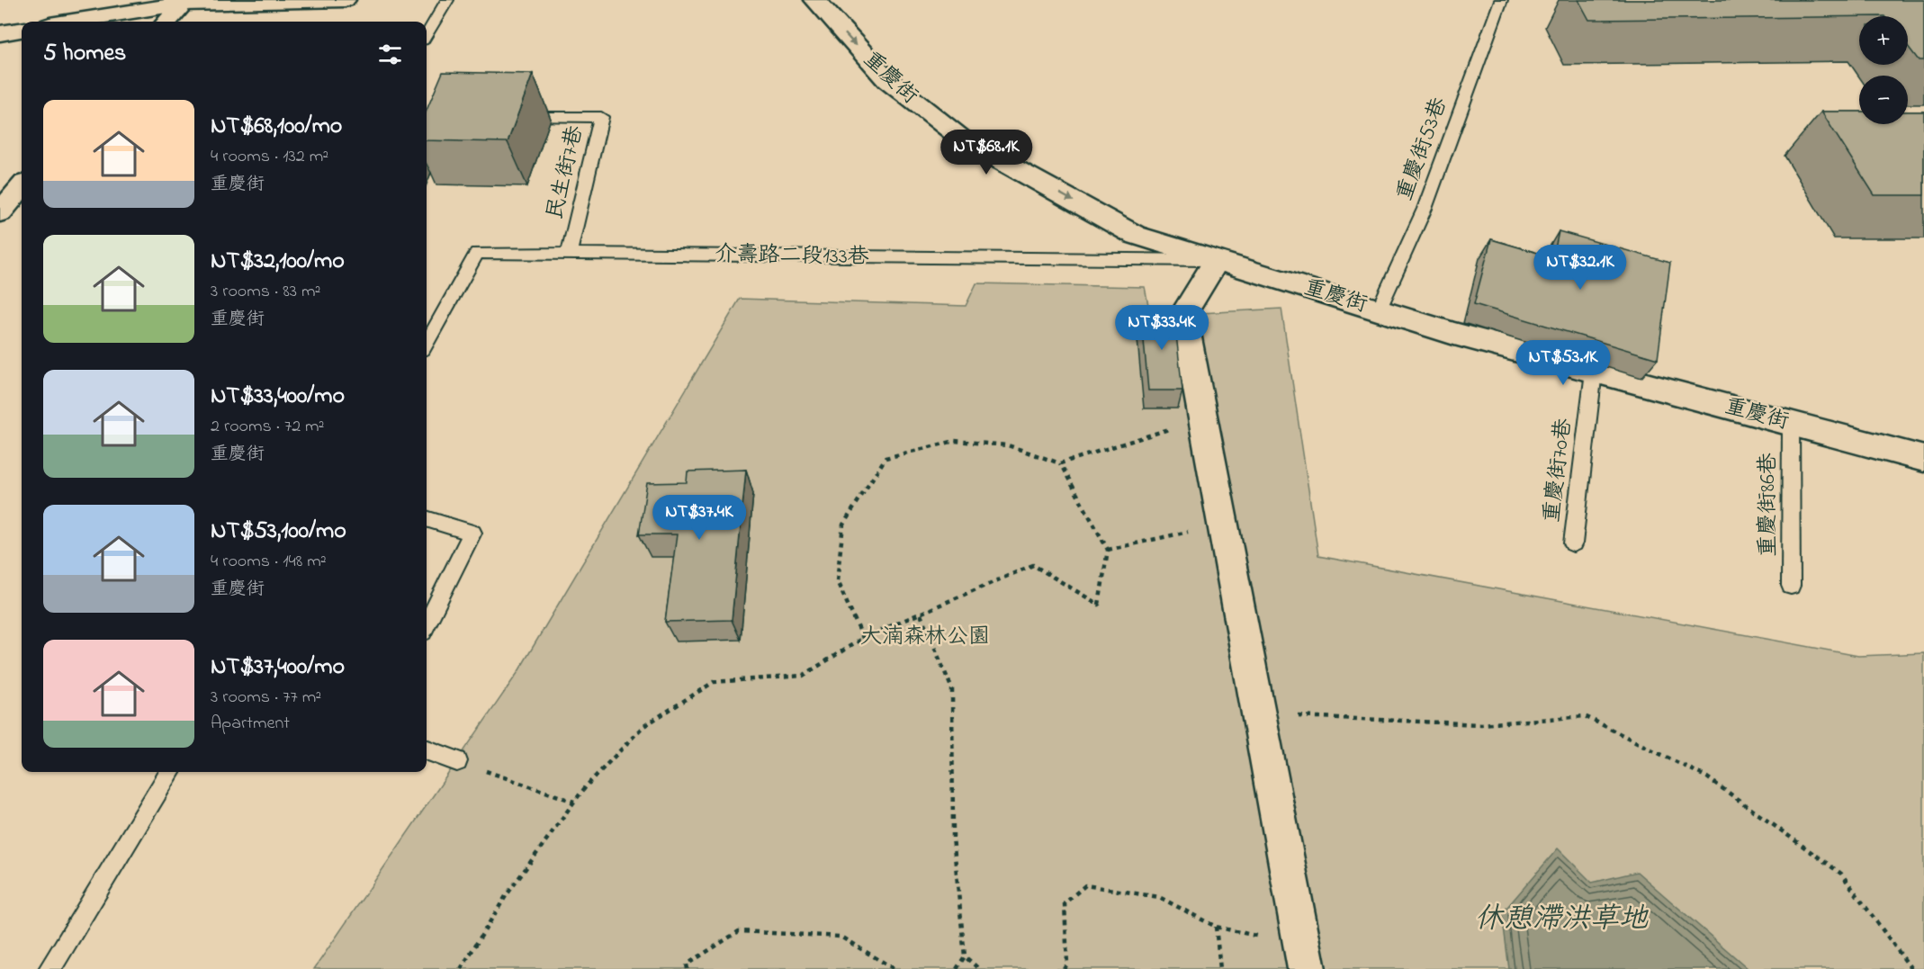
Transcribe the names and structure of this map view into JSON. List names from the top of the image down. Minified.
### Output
{"streets":{"street":["重慶街"],"lane":["重慶街53巷","民生街7巷","介壽路二段133巷","重慶街70巷","重慶街86巷"]},"crossings":[["重慶街","重慶街53巷"],["重慶街","介壽路二段133巷"],["重慶街","重慶街70巷"],["重慶街","重慶街86巷"],["民生街7巷","介壽路二段133巷"]],"one_way":["重慶街"],"water":["休憩滯洪草地"],"parks":["大湳森林公園"],"page":{"map_buttons":["+","−"],"heading":"5 homes","list":[{"name":"NT$68,100/mo","note":"4 rooms · 132 m² · 重慶街"},{"name":"NT$32,100/mo","note":"3 rooms · 83 m² · 重慶街"},{"name":"NT$33,400/mo","note":"2 rooms · 72 m² · 重慶街"},{"name":"NT$53,100/mo","note":"4 rooms · 148 m² · 重慶街"},{"name":"NT$37,400/mo","note":"3 rooms · 77 m² · Apartment"}],"price":["NT$68.1K","NT$32.1K","NT$33.4K","NT$53.1K","NT$37.4K"]}}
